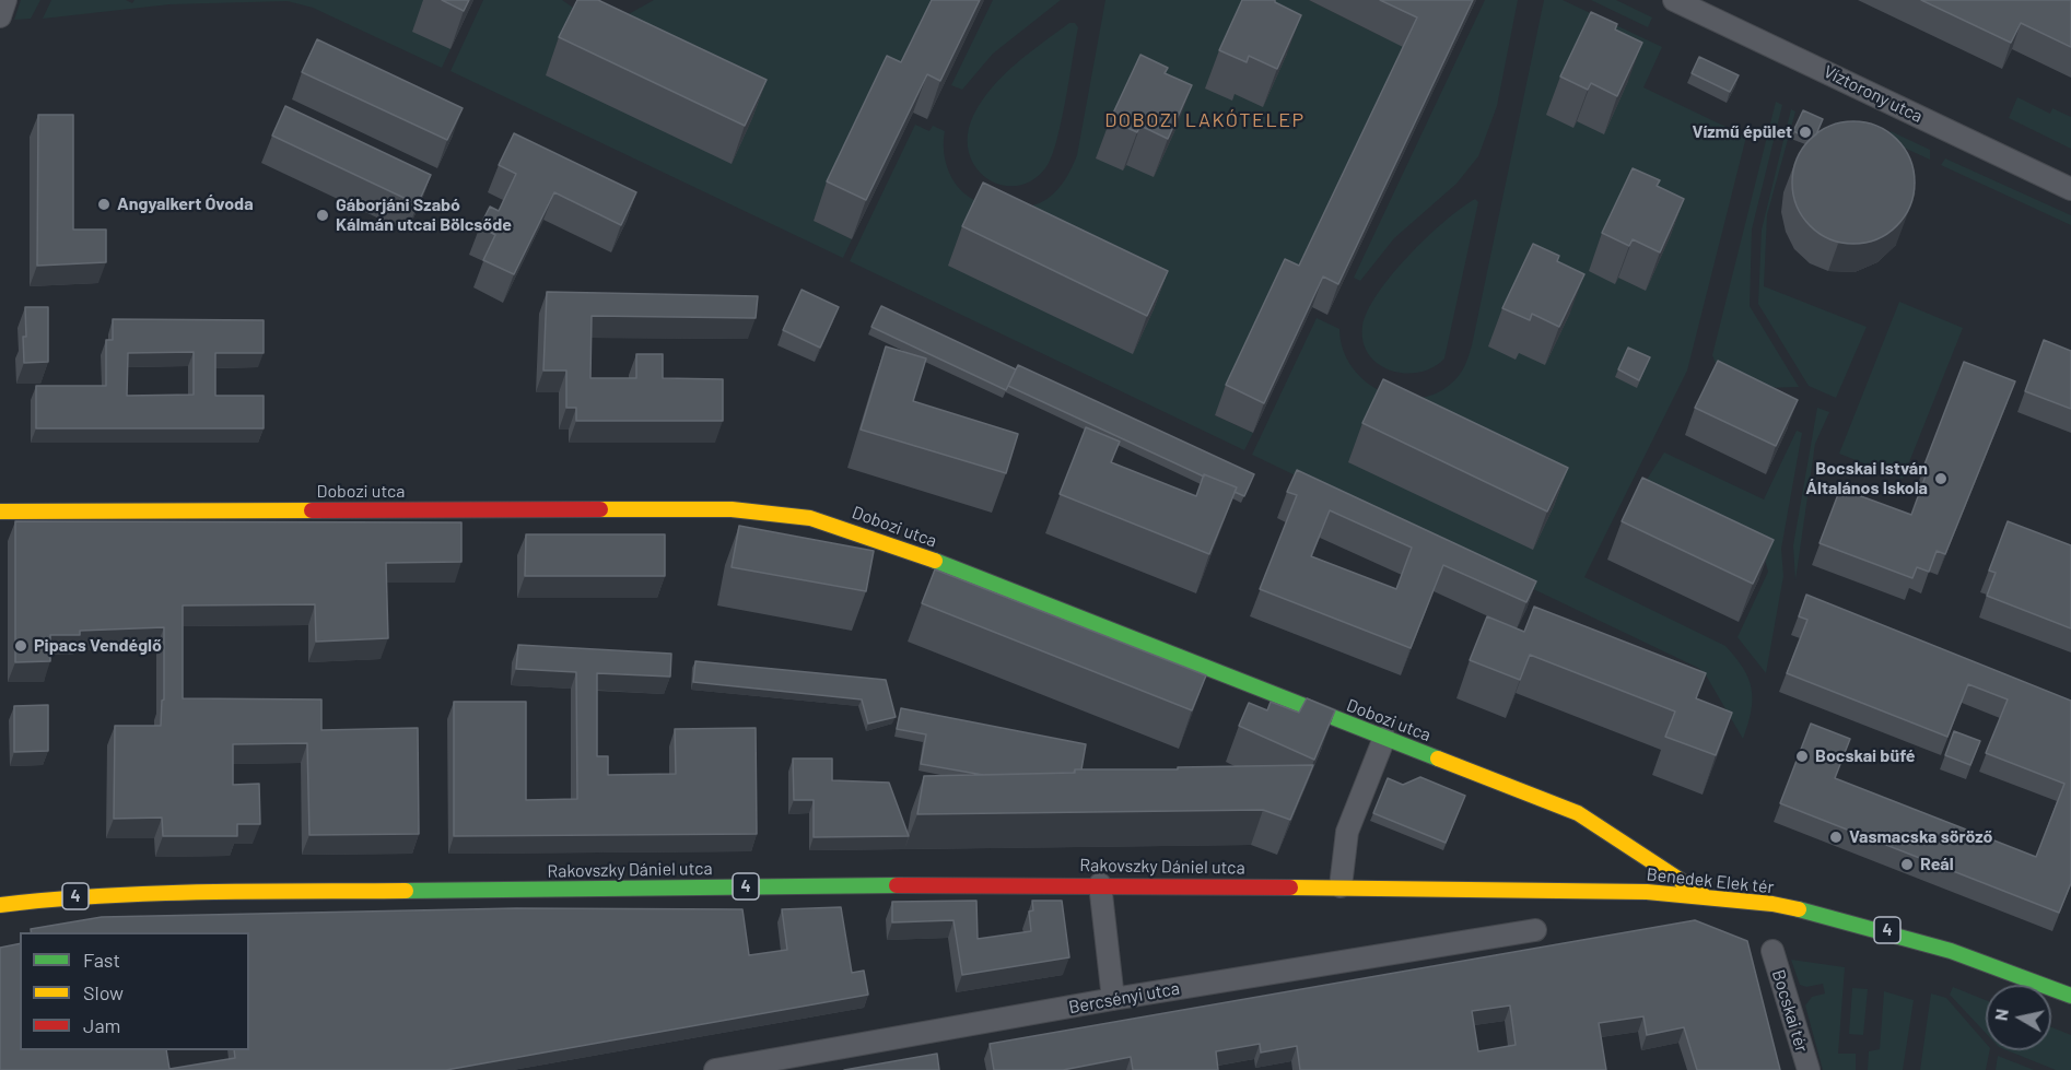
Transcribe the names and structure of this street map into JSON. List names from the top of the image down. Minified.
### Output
{"streets":{"main road":["Dobozi utca","Rakovszky Dániel utca","Benedek Elek tér","4"],"street":["Víztorony utca","Bercsényi utca","Bocskai tér"]},"crossings":[["Dobozi utca","Benedek Elek tér"],["Rakovszky Dániel utca","Benedek Elek tér"]],"districts":["DOBOZI LAKÓTELEP"],"places":["Vízmű épület","Angyalkert Óvoda","Gáborjáni Szabó Kálmán utcai Bölcsőde","Bocskai István Általános Iskola","Pipacs Vendéglő","Bocskai büfé","Vasmacska söröző","Reál"],"legend":["Fast","Slow","Jam"],"north":"left"}
